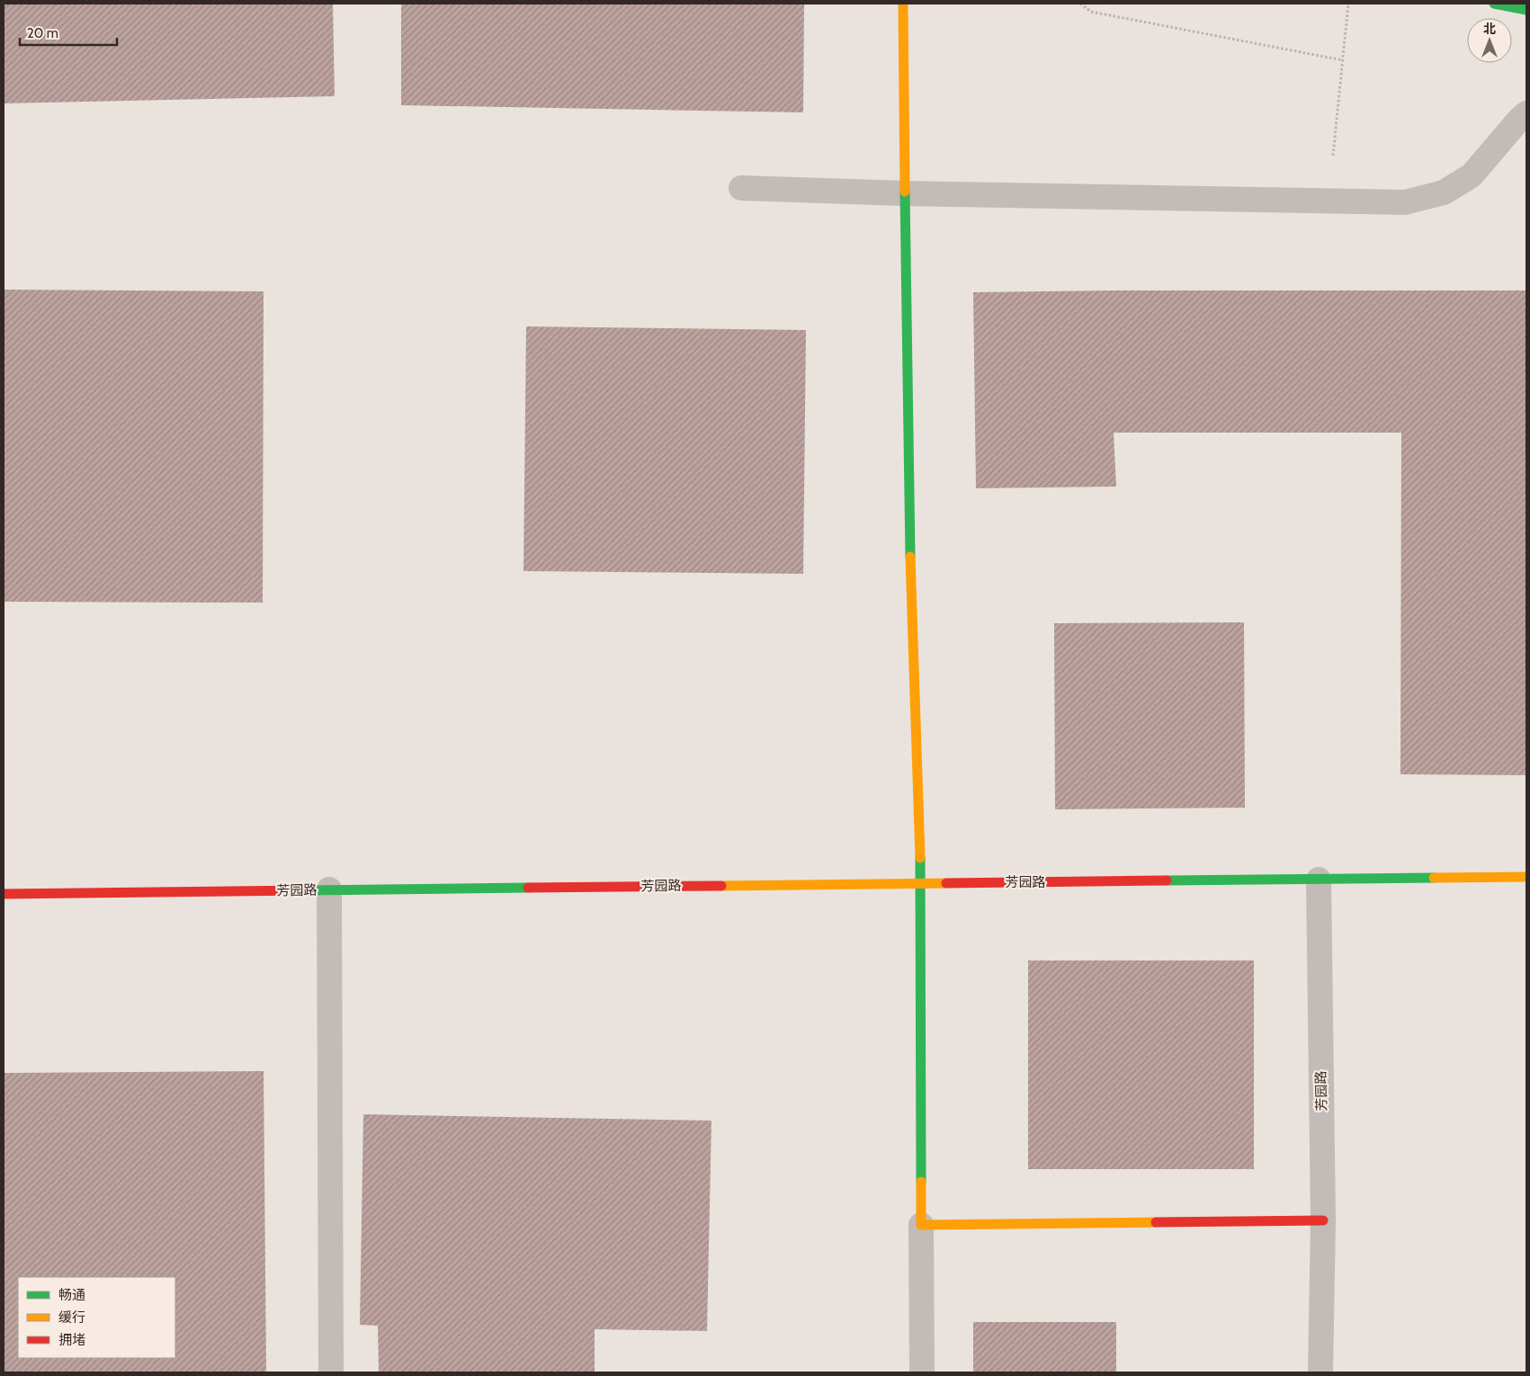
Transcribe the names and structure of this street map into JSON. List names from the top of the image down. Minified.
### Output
{"streets":{"street":["芳园路"]},"legend":["畅通","缓行","拥堵"],"scale_bar":"20 m","north":"top"}
